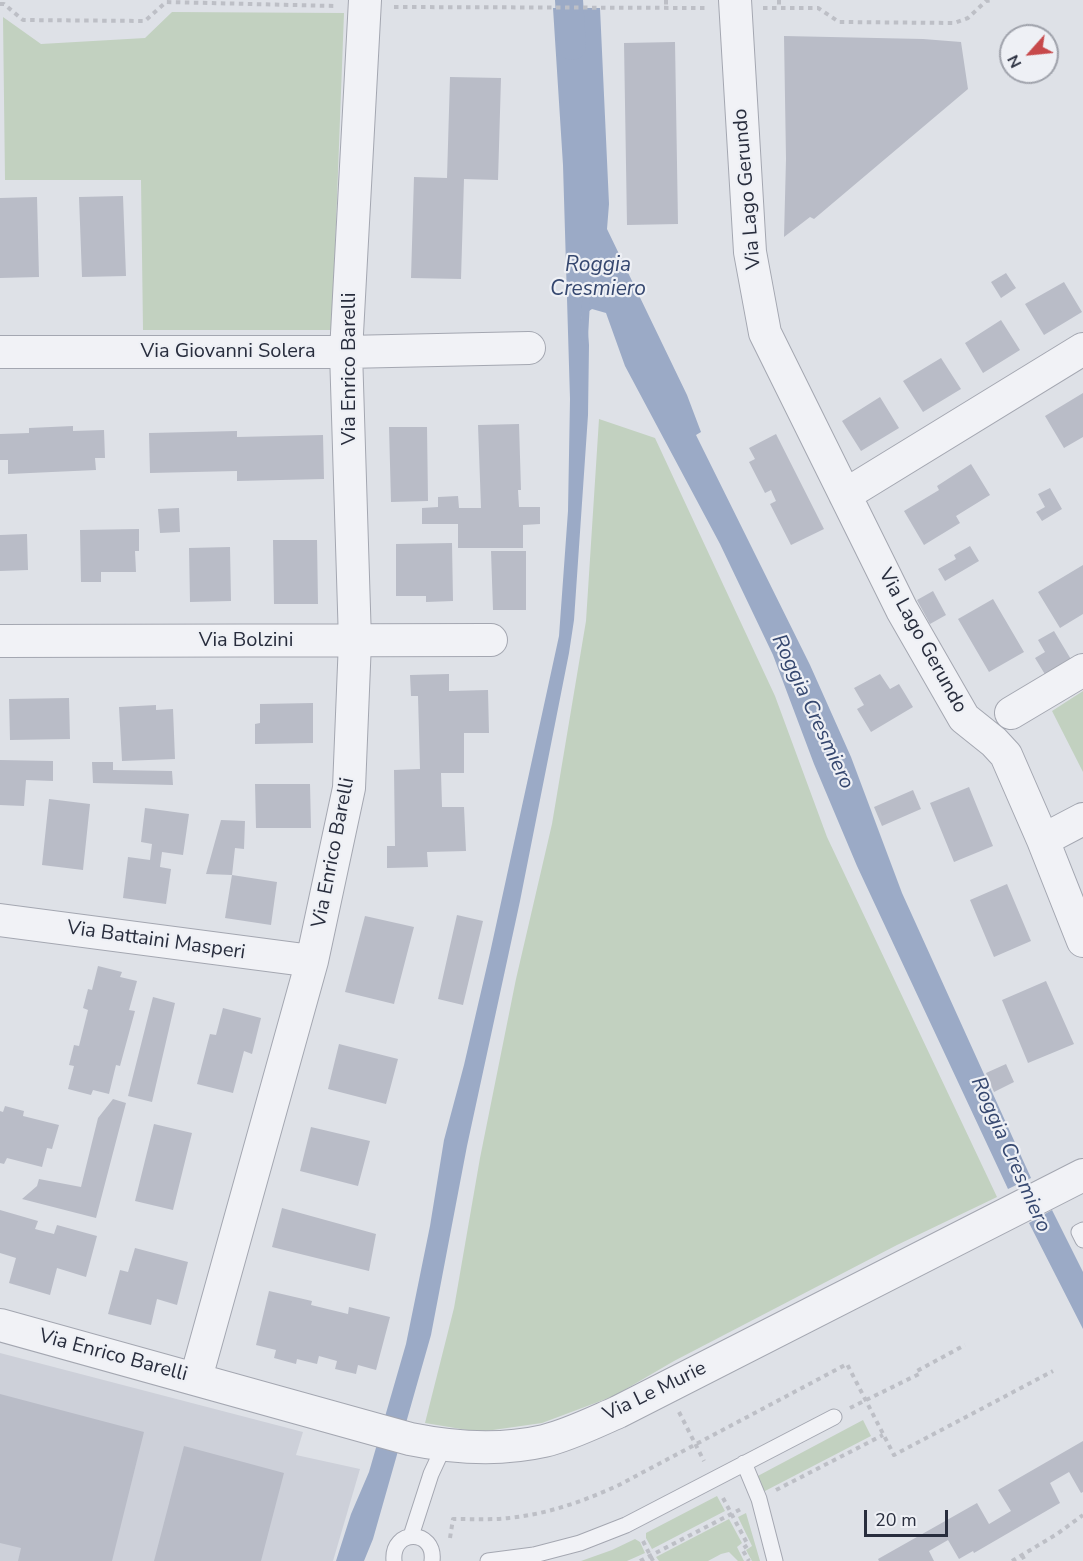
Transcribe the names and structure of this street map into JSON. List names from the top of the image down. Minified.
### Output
{"streets":{"street":["Via Lago Gerundo","Via Giovanni Solera","Via Enrico Barelli","Via Bolzini","Via Battaini Masperi","Via Le Murie"]},"crossings":[["Via Giovanni Solera","Via Enrico Barelli"],["Via Enrico Barelli","Via Bolzini"],["Via Enrico Barelli","Via Battaini Masperi"],["Via Enrico Barelli","Via Le Murie"]],"water":["Roggia Cresmiero"],"scale_bar":"20 m","north":"bottom left"}
